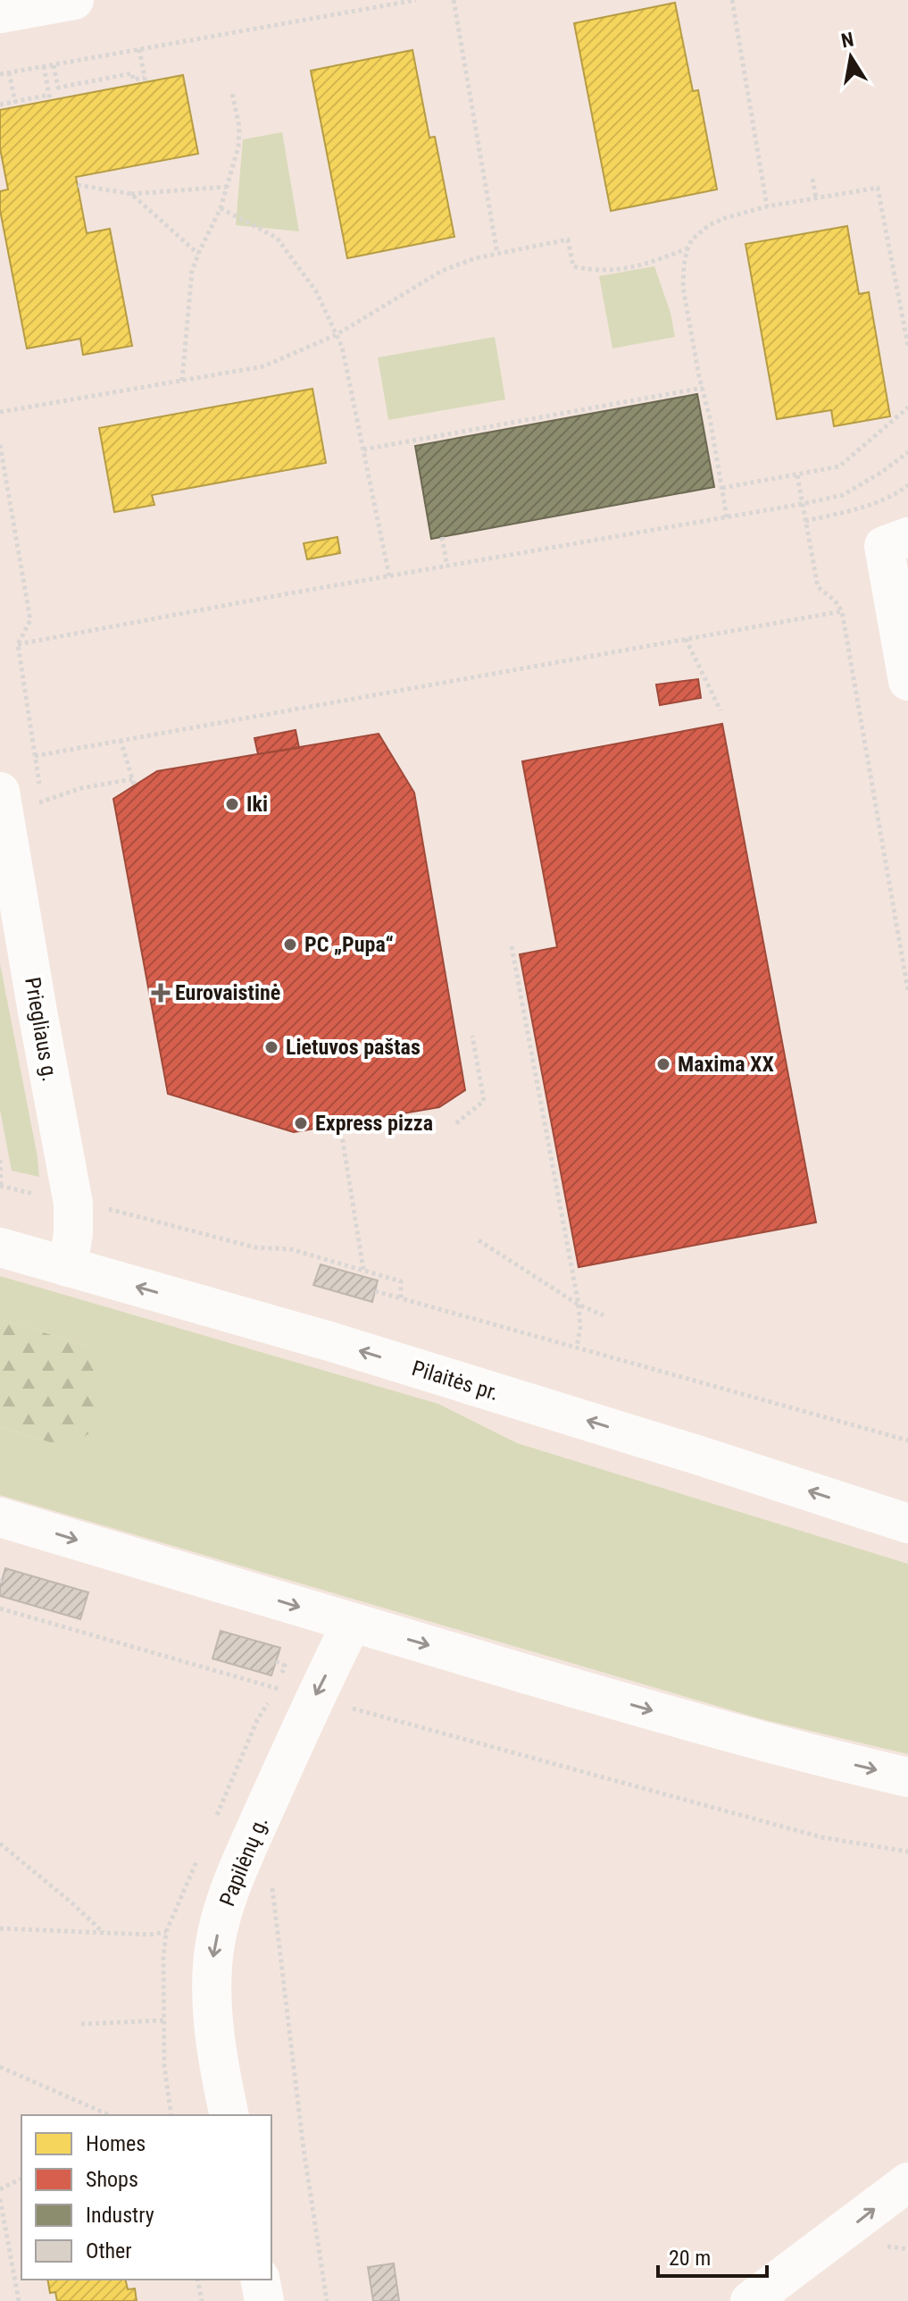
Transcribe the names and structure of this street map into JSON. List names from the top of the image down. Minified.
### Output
{"streets":{"main road":["Priegliaus g.","Pilaitės pr.","Papilėnų g."]},"crossings":[["Priegliaus g.","Pilaitės pr."]],"one_way":["Papilėnų g."],"places":{"other":["Iki","PC „Pupa“","Lietuvos paštas","Maxima XX","Express pizza"],"health":["Eurovaistinė"]},"legend":["Homes","Shops","Industry","Other"],"scale_bar":"20 m","north":"top"}
